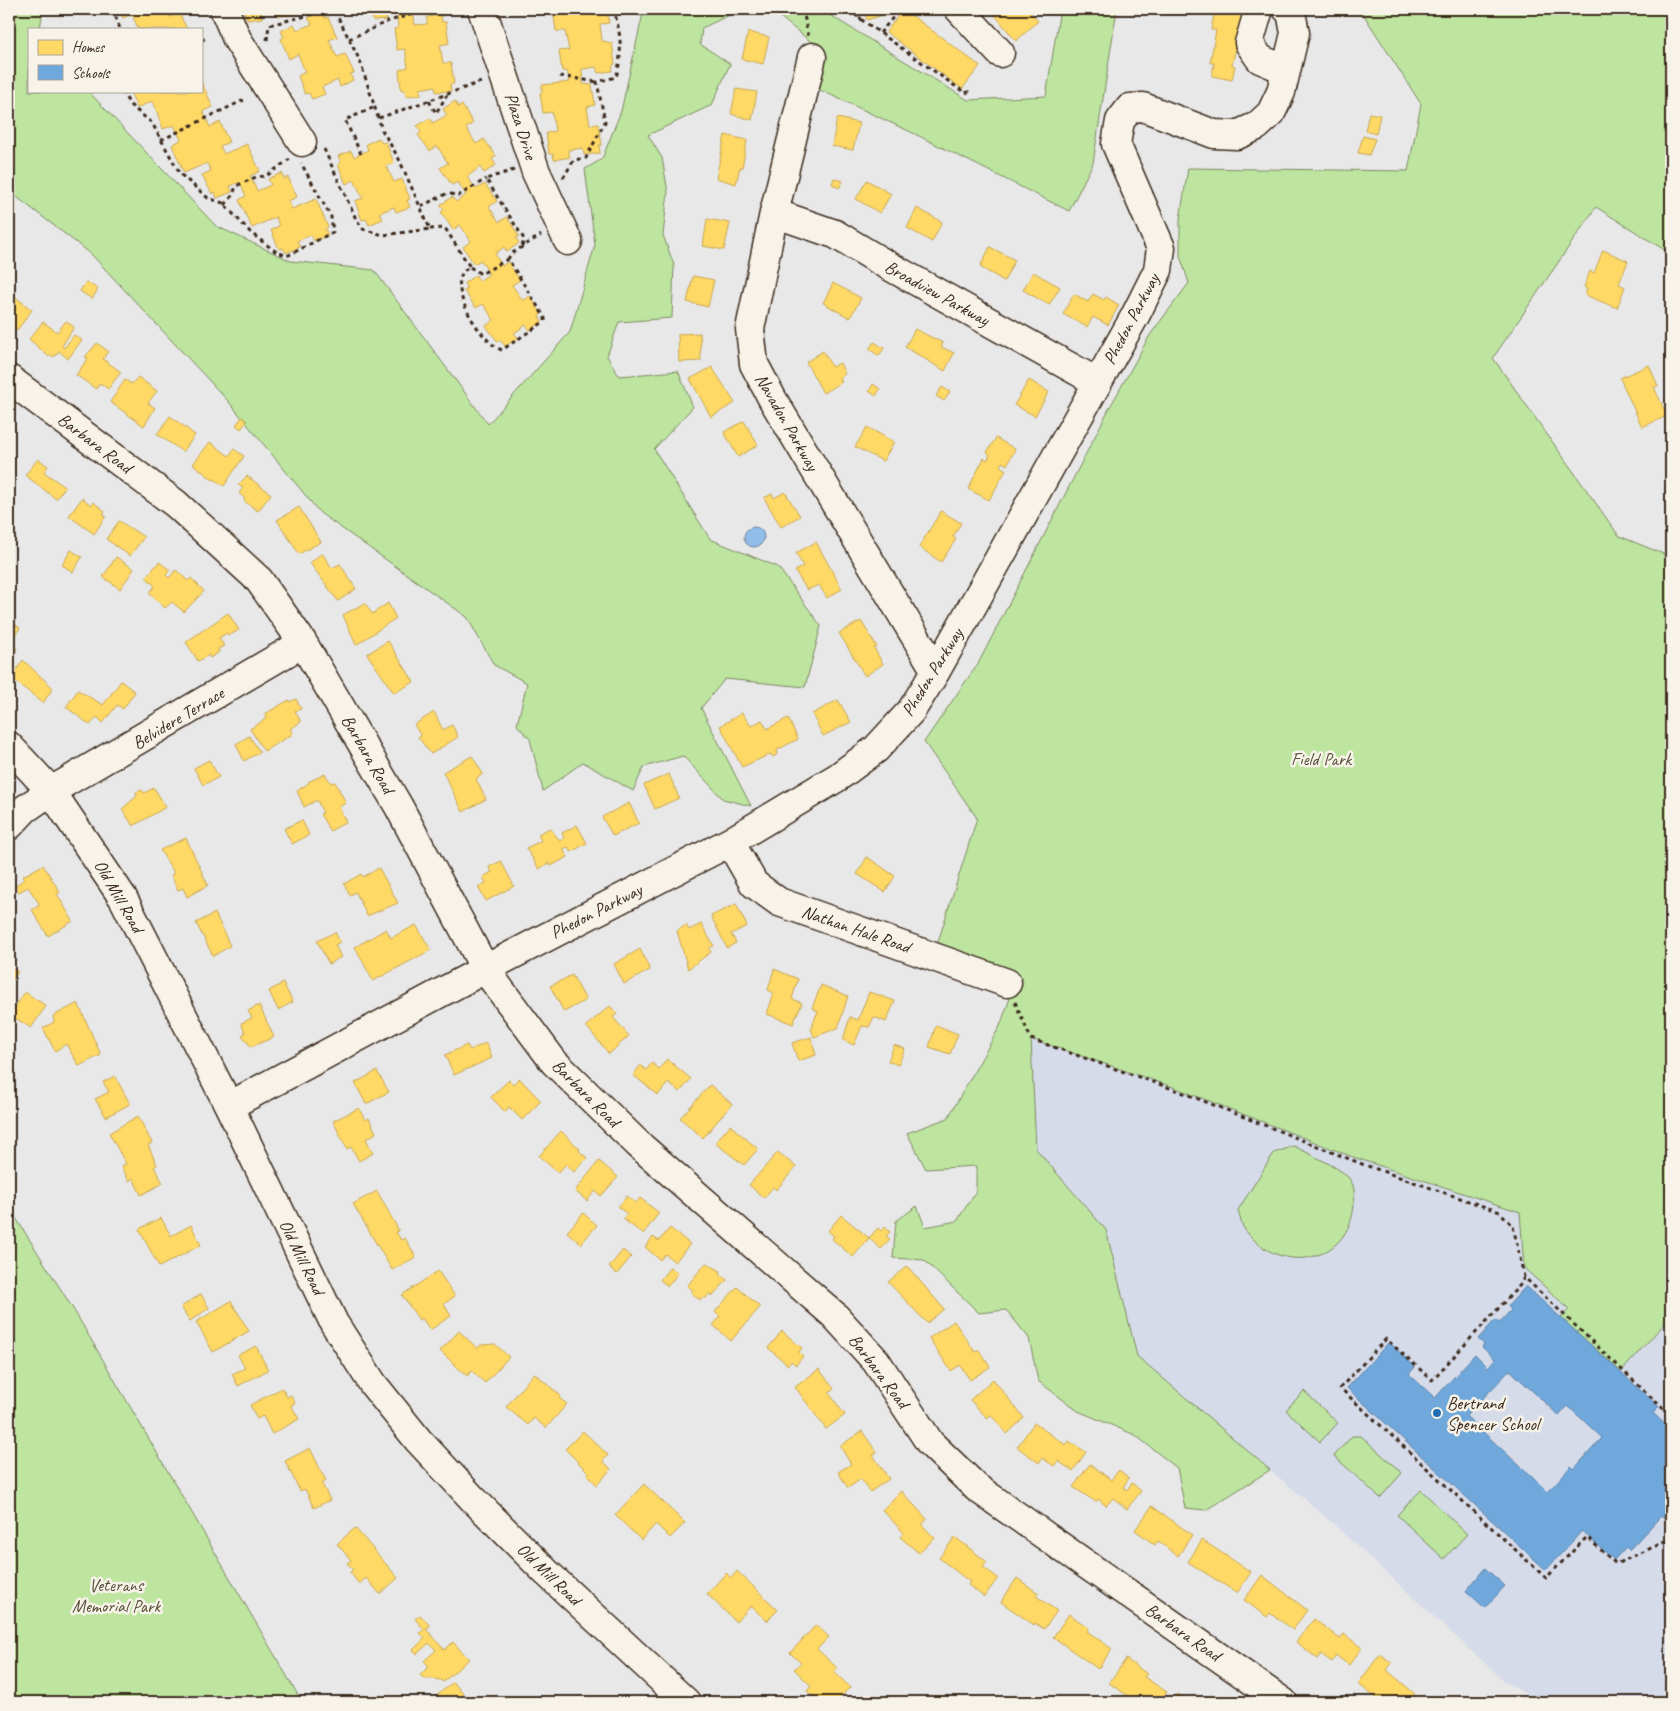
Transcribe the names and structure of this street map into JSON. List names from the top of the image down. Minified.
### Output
{"streets":{"street":["Plaza Drive","Broadview Parkway","Phedon Parkway","Navadon Parkway","Barbara Road","Belvidere Terrace","Old Mill Road","Nathan Hale Road"]},"crossings":[["Broadview Parkway","Phedon Parkway"],["Broadview Parkway","Navadon Parkway"],["Phedon Parkway","Navadon Parkway"],["Phedon Parkway","Barbara Road"],["Phedon Parkway","Old Mill Road"],["Phedon Parkway","Nathan Hale Road"],["Barbara Road","Belvidere Terrace"],["Belvidere Terrace","Old Mill Road"]],"parks":["Field Park","Veterans Memorial Park"],"places":["Bertrand Spencer School"],"legend":["Homes","Schools"]}
